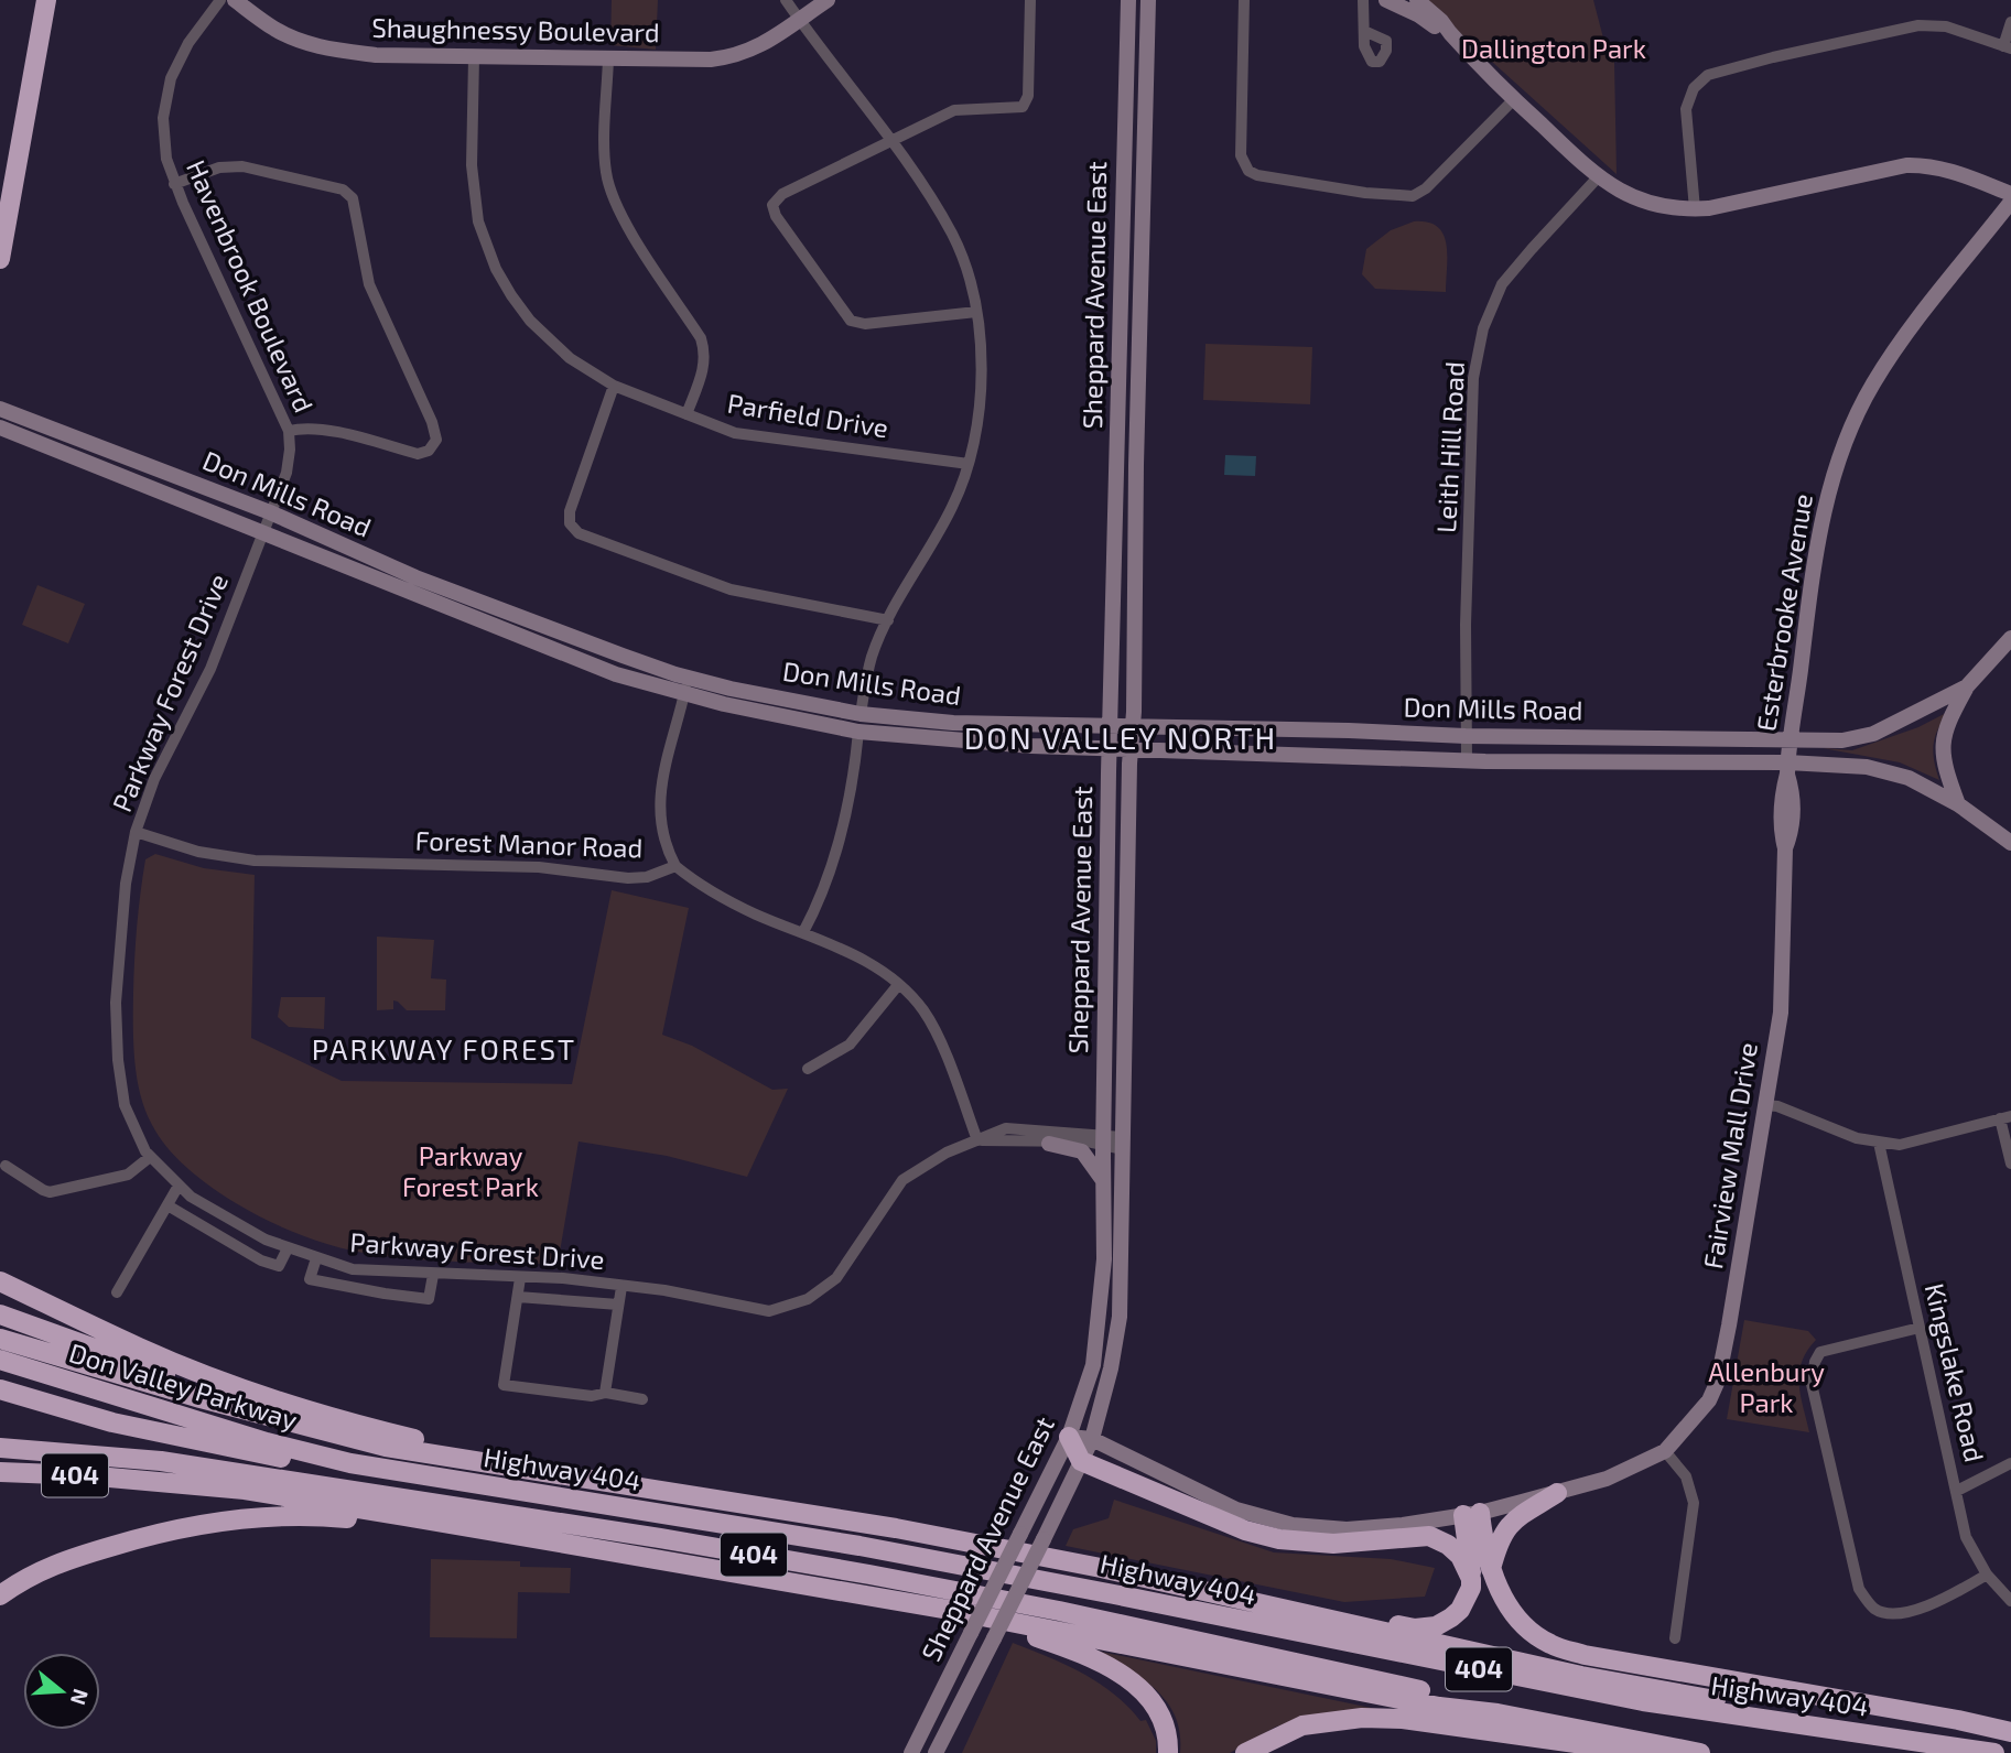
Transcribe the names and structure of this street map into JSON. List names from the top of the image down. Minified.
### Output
{"streets":{"highway":["Don Valley Parkway","Highway 404","404"],"main road":["Shaughnessy Boulevard","Sheppard Avenue East","Don Mills Road","Esterbrooke Avenue","Fairview Mall Drive"],"street":["Havenbrook Boulevard","Parfield Drive","Leith Hill Road","Parkway Forest Drive","Forest Manor Road","Kingslake Road"]},"crossings":[["Shaughnessy Boulevard","Parfield Drive"],["Havenbrook Boulevard","Don Mills Road"],["Havenbrook Boulevard","Parkway Forest Drive"],["Sheppard Avenue East","Don Mills Road"],["Sheppard Avenue East","Parkway Forest Drive"],["Sheppard Avenue East","Fairview Mall Drive"],["Leith Hill Road","Don Mills Road"],["Don Mills Road","Esterbrooke Avenue"],["Don Mills Road","Parkway Forest Drive"],["Don Mills Road","Fairview Mall Drive"],["Esterbrooke Avenue","Fairview Mall Drive"],["Parkway Forest Drive","Forest Manor Road"],["Don Valley Parkway","Highway 404"]],"districts":["DON VALLEY NORTH","PARKWAY FOREST"],"parks":["Dallington Park","Parkway Forest Park","Allenbury Park"],"north":"right"}
